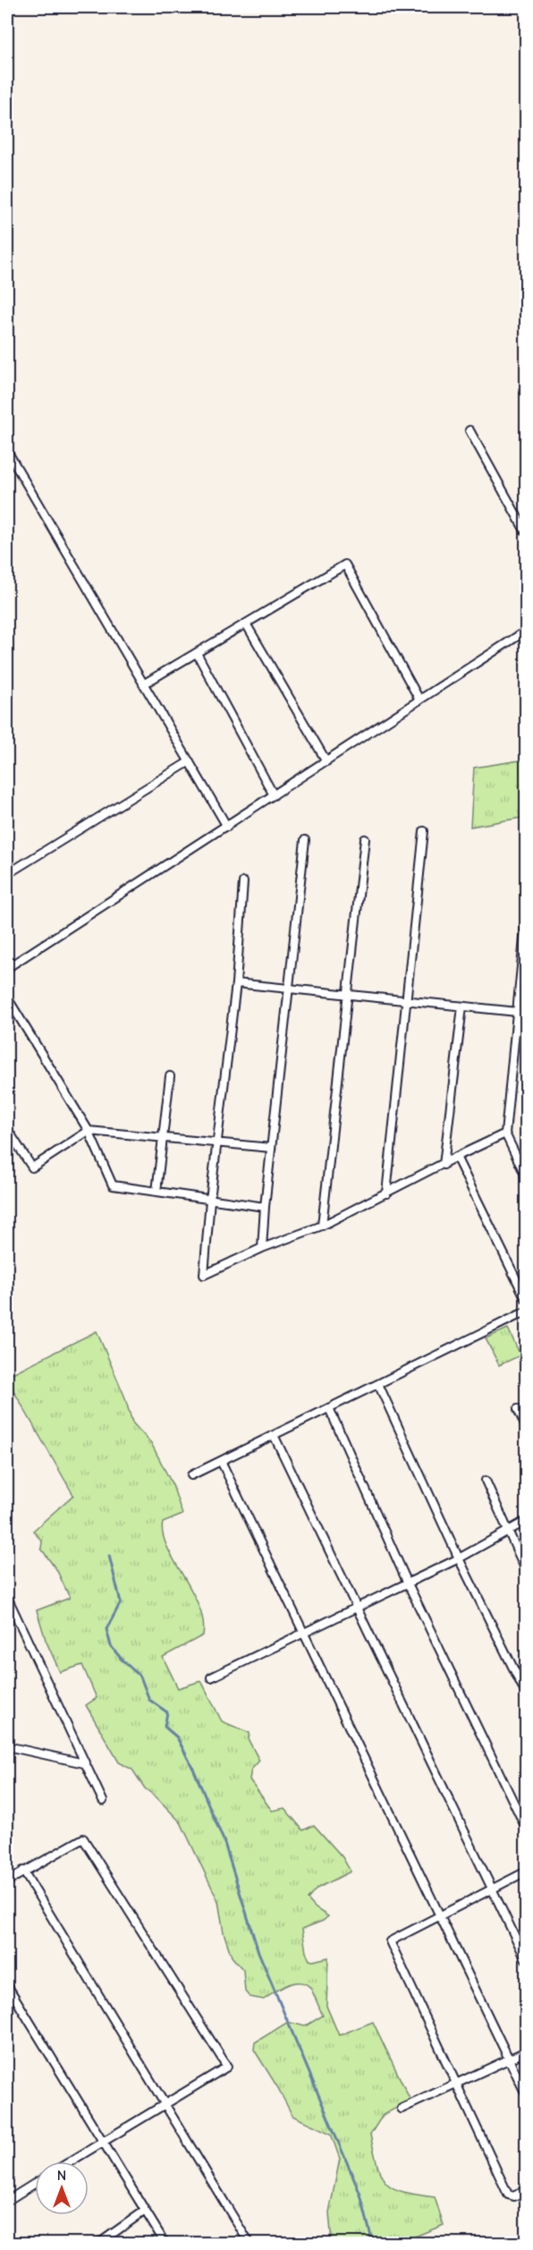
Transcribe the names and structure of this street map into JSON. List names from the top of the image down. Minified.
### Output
{"north":"top"}
